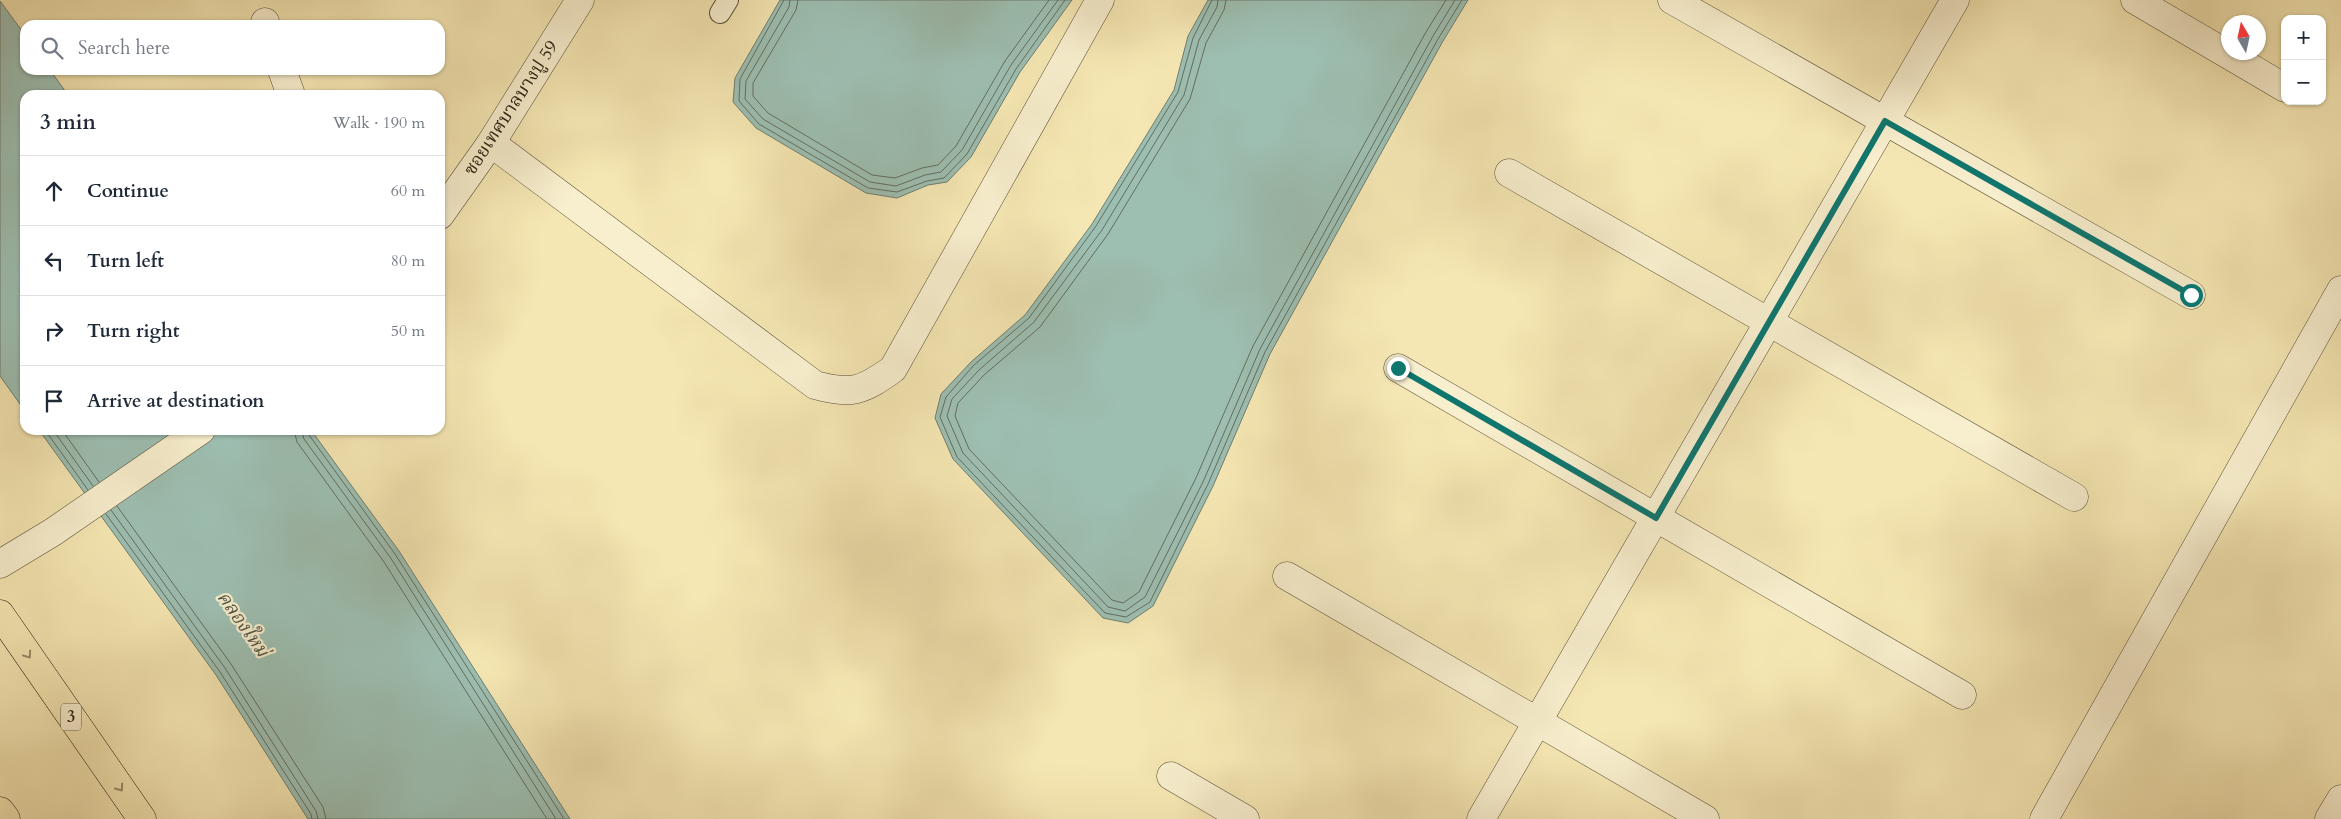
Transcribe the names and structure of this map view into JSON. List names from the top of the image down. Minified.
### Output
{"streets":{"highway":["3"],"street":["ซอยเทศบาลบางปู 59"]},"water":["คลองใหม่"],"north":"top","page":{"map_buttons":["+","−"],"search":"Search here","heading":["3 min","Walk · 190 m"],"list":[["Continue","60 m"],["Turn left","80 m"],["Turn right","50 m"],"Arrive at destination"]}}
